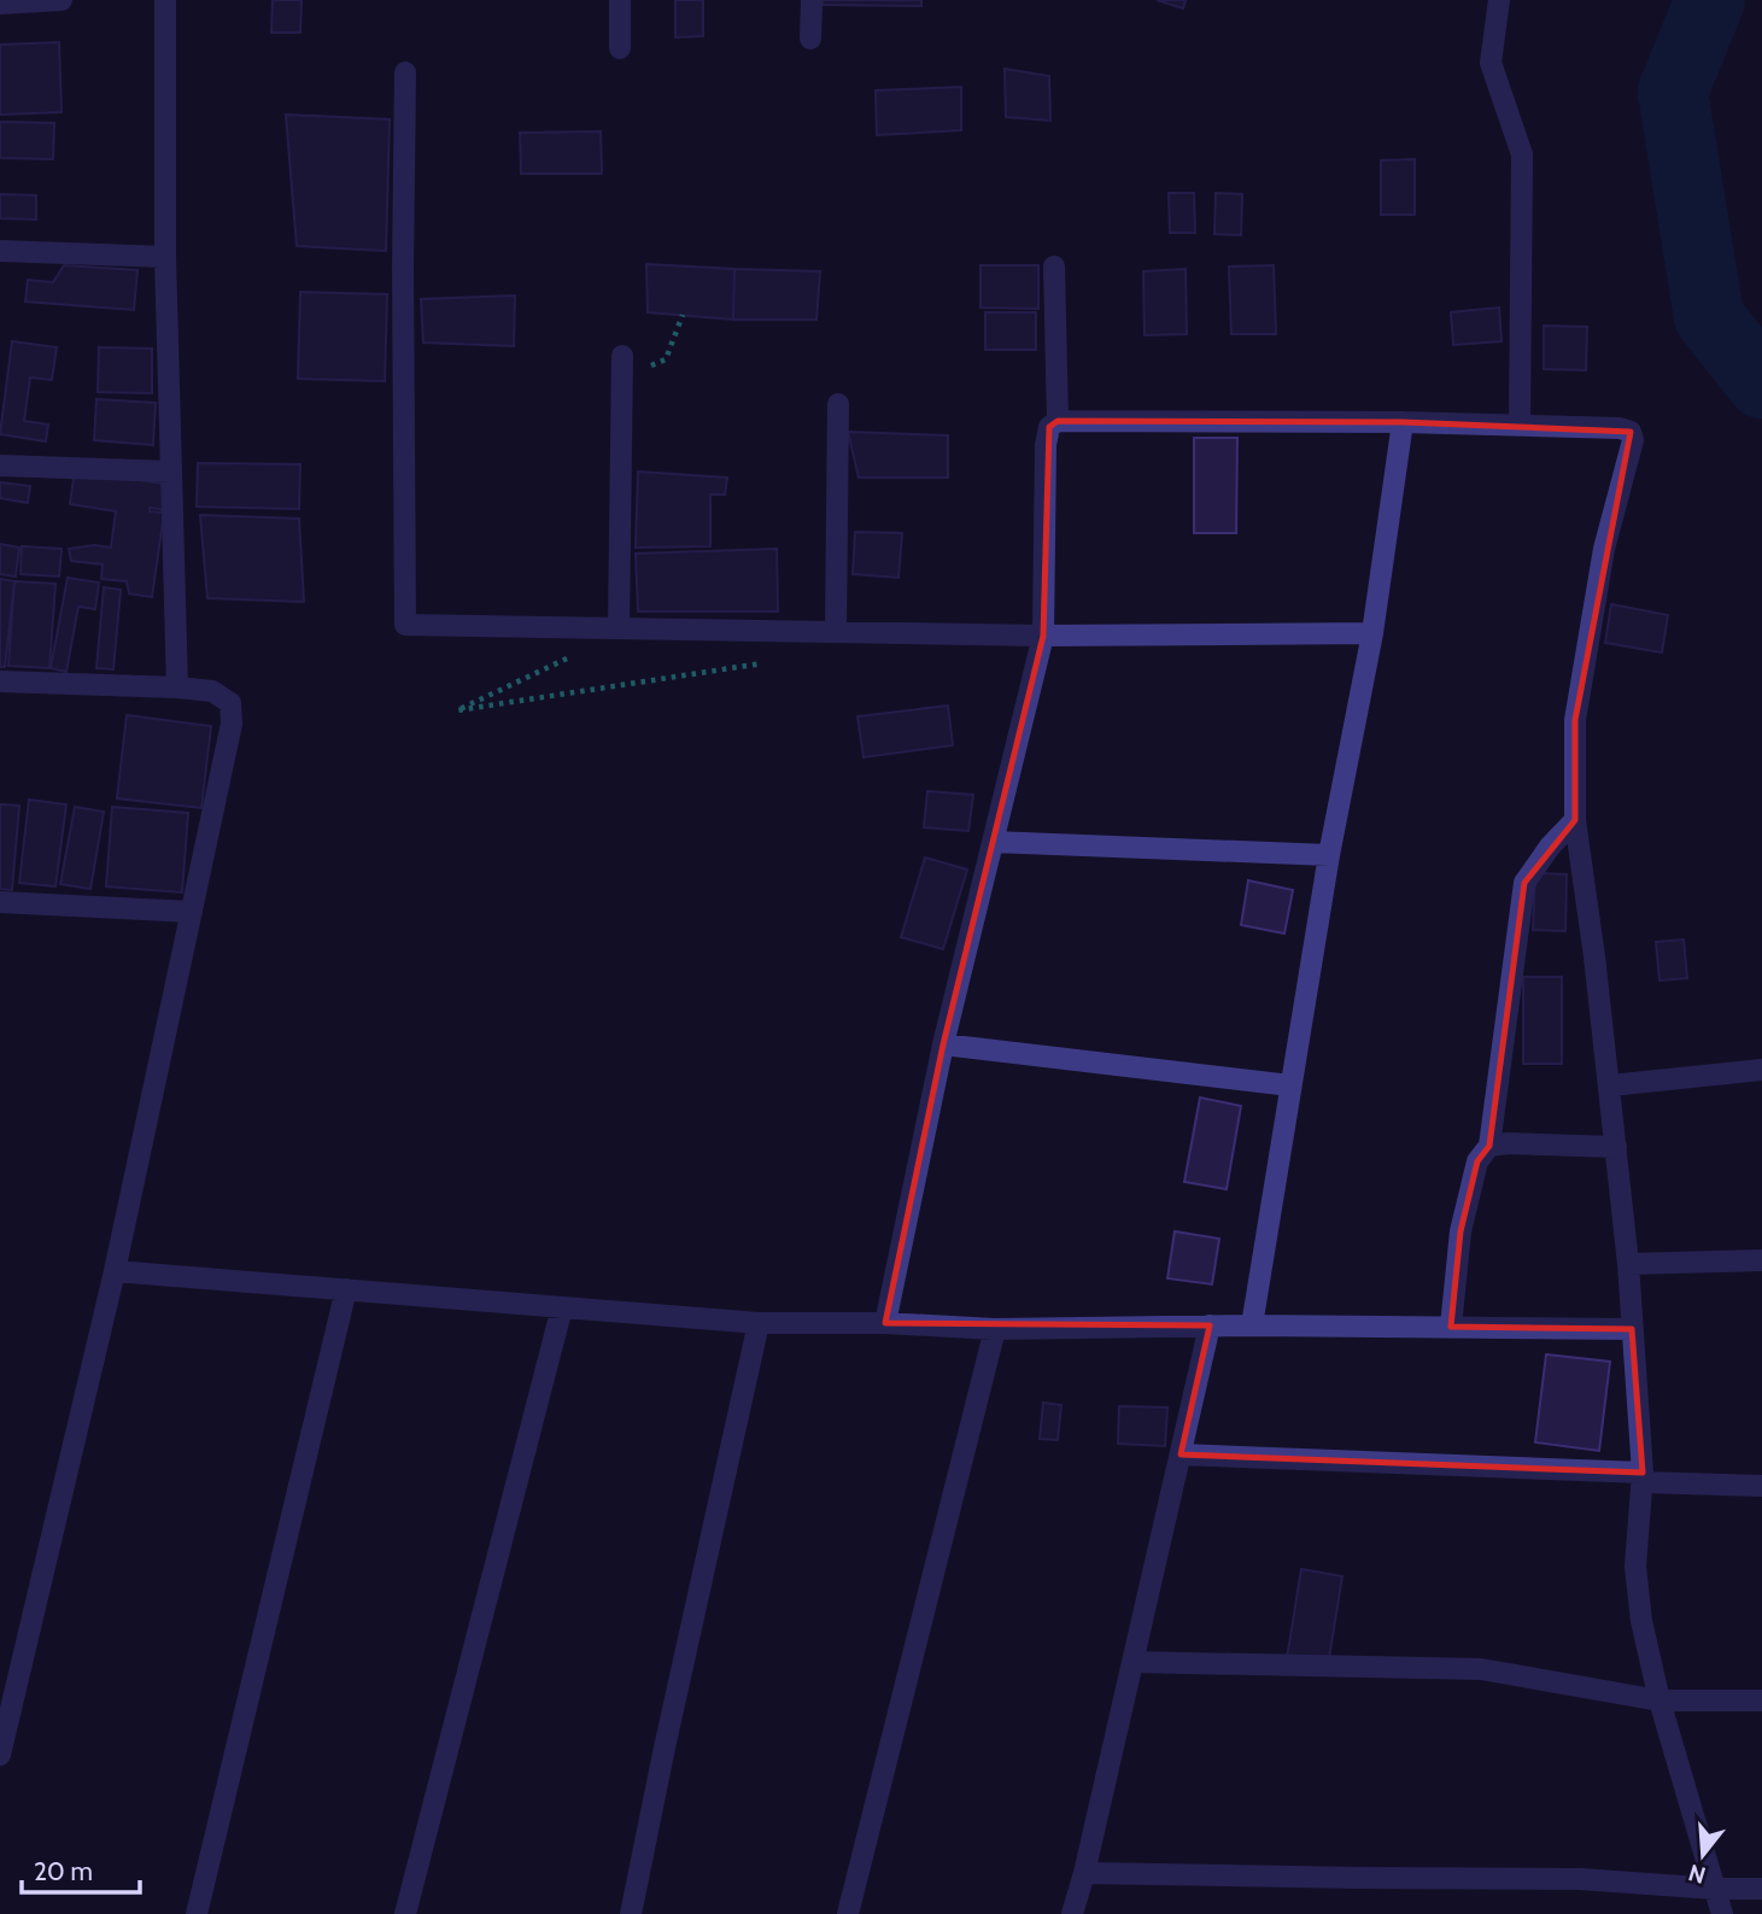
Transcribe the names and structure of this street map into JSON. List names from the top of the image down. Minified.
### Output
{"scale_bar":"20 m","north":"bottom"}
